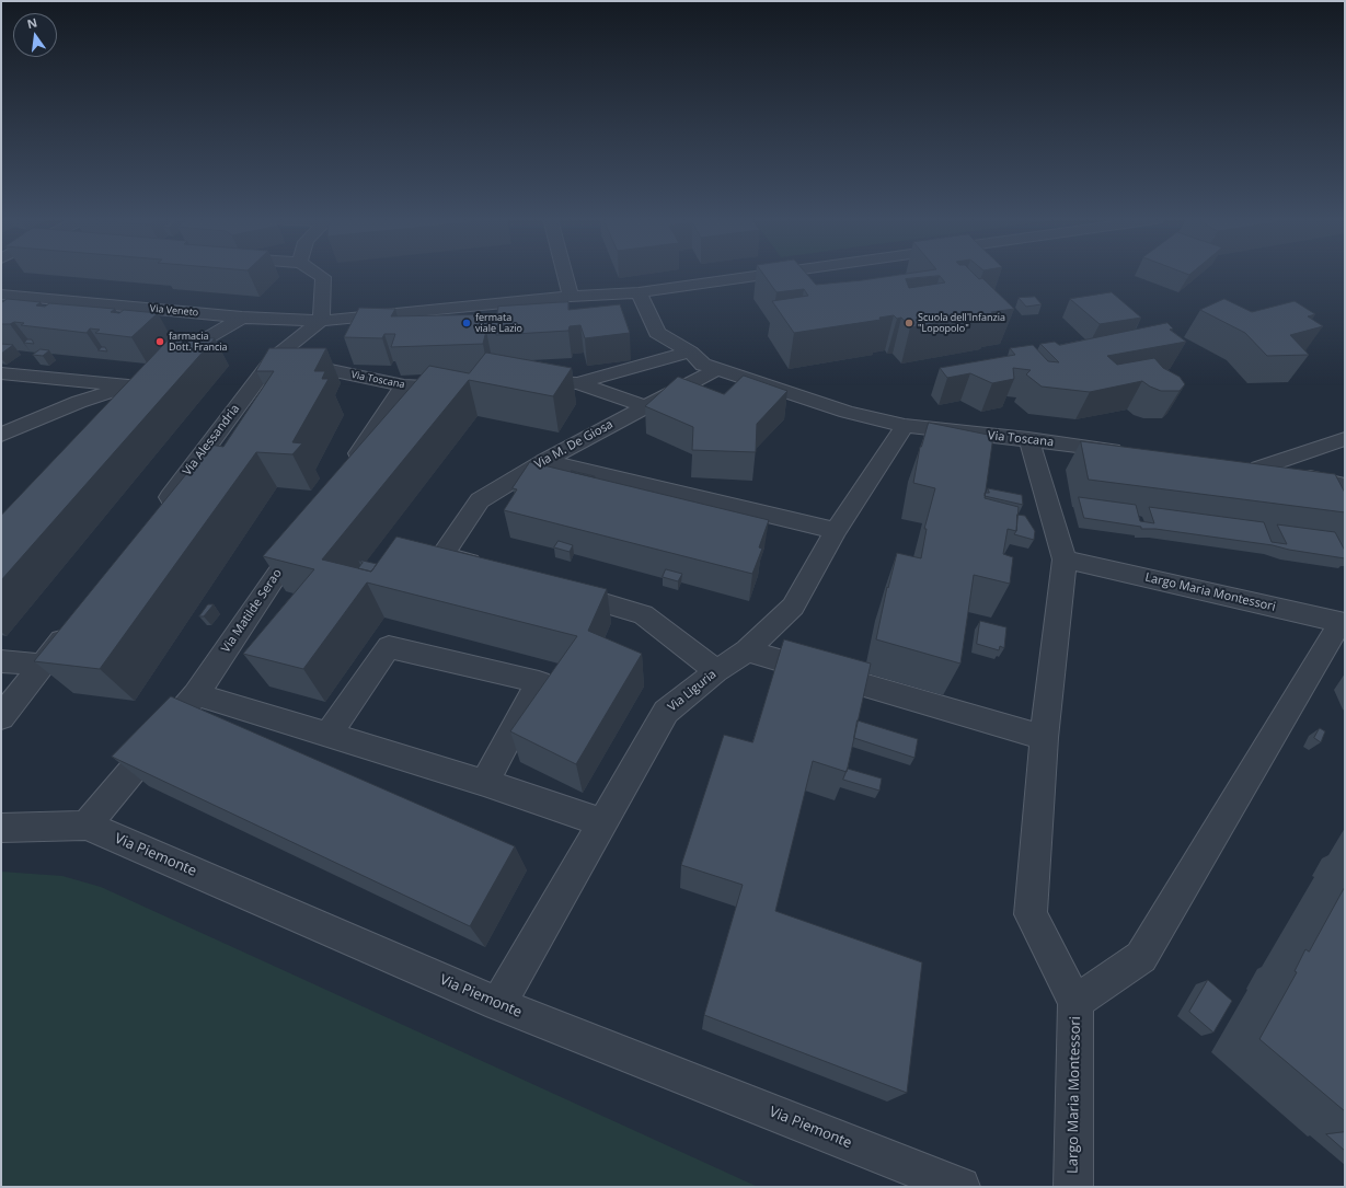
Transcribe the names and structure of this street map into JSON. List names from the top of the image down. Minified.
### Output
{"streets":{"street":["Via Veneto","Via Toscana","Via Alessandria","Via M. De Giosa","Largo Maria Montessori","Via Matilde Serao","Via Liguria","Via Piemonte"]},"crossings":[["Via Veneto","Via Toscana"],["Via Veneto","Via Alessandria"],["Via Toscana","Via Alessandria"],["Via Toscana","Via M. De Giosa"],["Via Toscana","Via Liguria"],["Via Matilde Serao","Via Piemonte"],["Via Liguria","Via Piemonte"]],"places":["fermata viale Lazio","Scuola dell'Infanzia \"Lopopolo\"","farmacia Dott. Francia"],"north":"top"}
